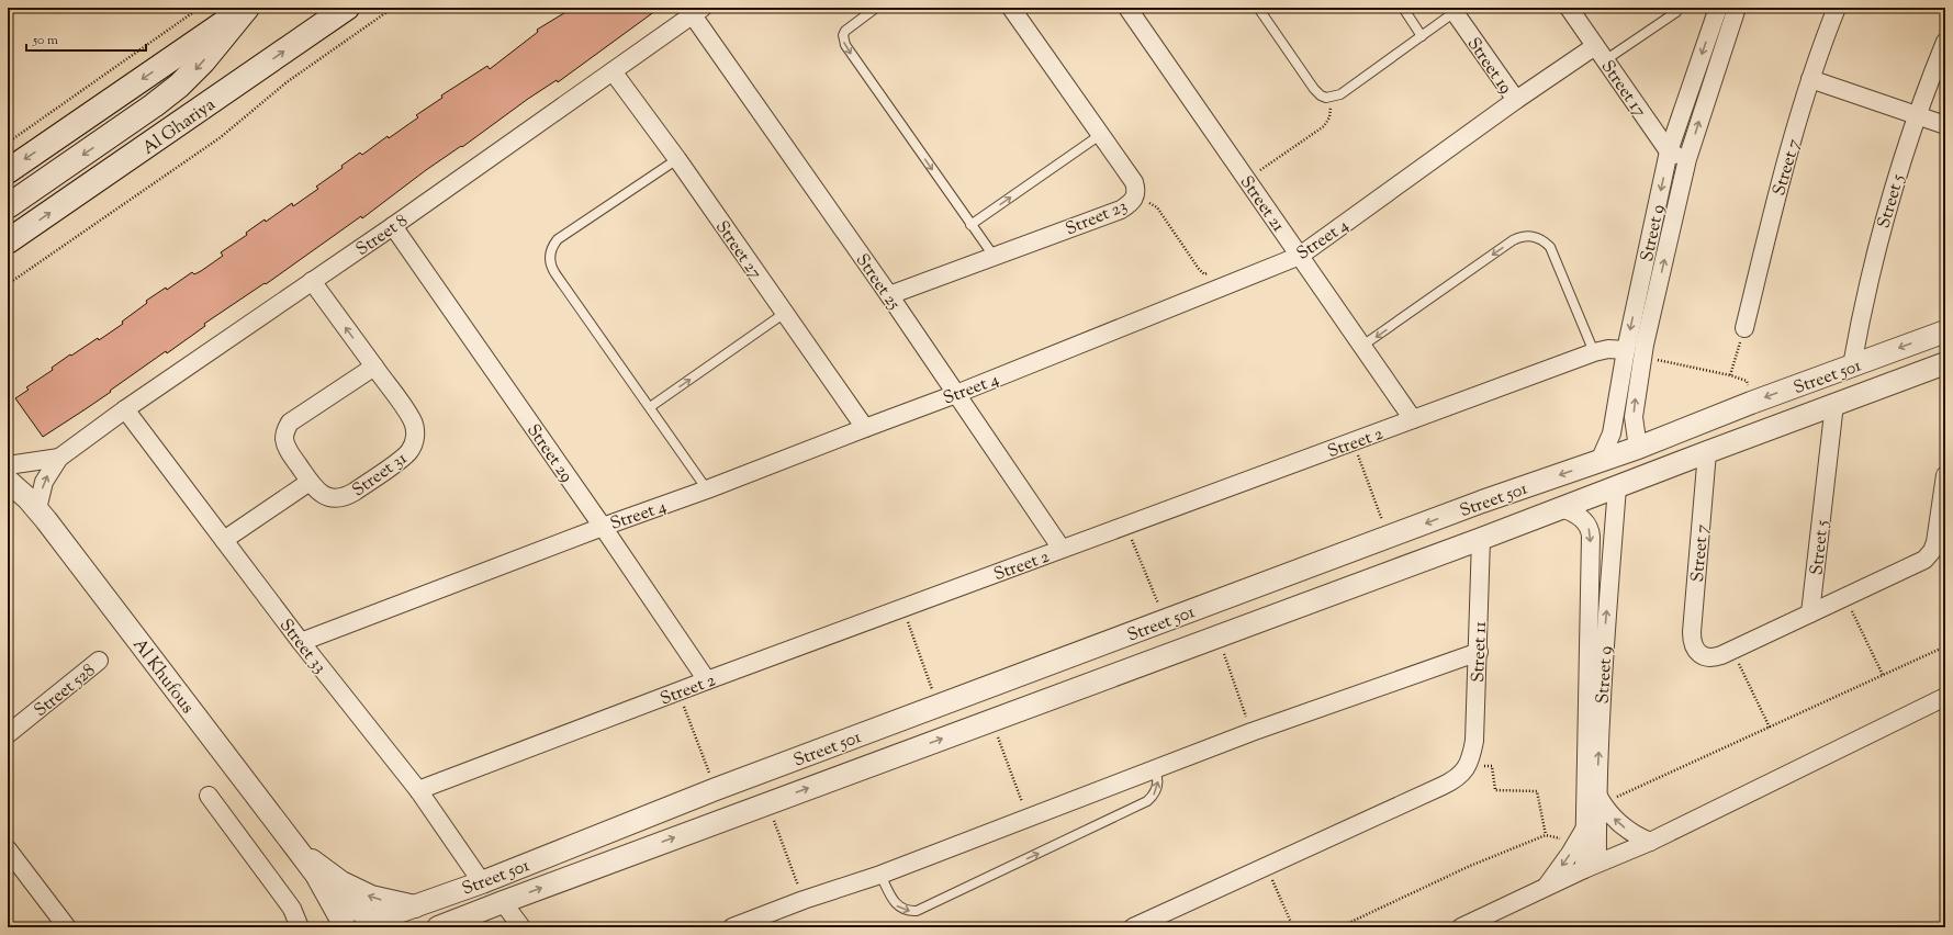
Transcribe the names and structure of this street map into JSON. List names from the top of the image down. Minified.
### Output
{"streets":{"main road":["Al Ghariya"],"street":["Street 19","Street 17","Street 7","Street 5","Street 21","Street 23","Street 9","Street 8","Street 4","Street 27","Street 25","Street 501","Street 2","Street 29","Street 31","Street 33","Street 11","Al Khufous","Street 528"]},"crossings":[["Street 19","Street 4"],["Street 17","Street 9"],["Street 17","Street 4"],["Street 7","Street 501"],["Street 5","Street 501"],["Street 21","Street 4"],["Street 21","Street 2"],["Street 23","Street 25"],["Street 9","Street 501"],["Street 9","Street 2"],["Street 8","Street 27"],["Street 8","Street 25"],["Street 8","Street 29"],["Street 8","Street 31"],["Street 8","Street 33"],["Street 8","Al Khufous"],["Street 4","Street 27"],["Street 4","Street 25"],["Street 4","Street 29"],["Street 4","Street 33"],["Street 25","Street 2"],["Street 501","Street 33"],["Street 501","Street 11"],["Street 501","Al Khufous"],["Street 2","Street 29"],["Street 2","Street 33"]],"scale_bar":"50 m"}
